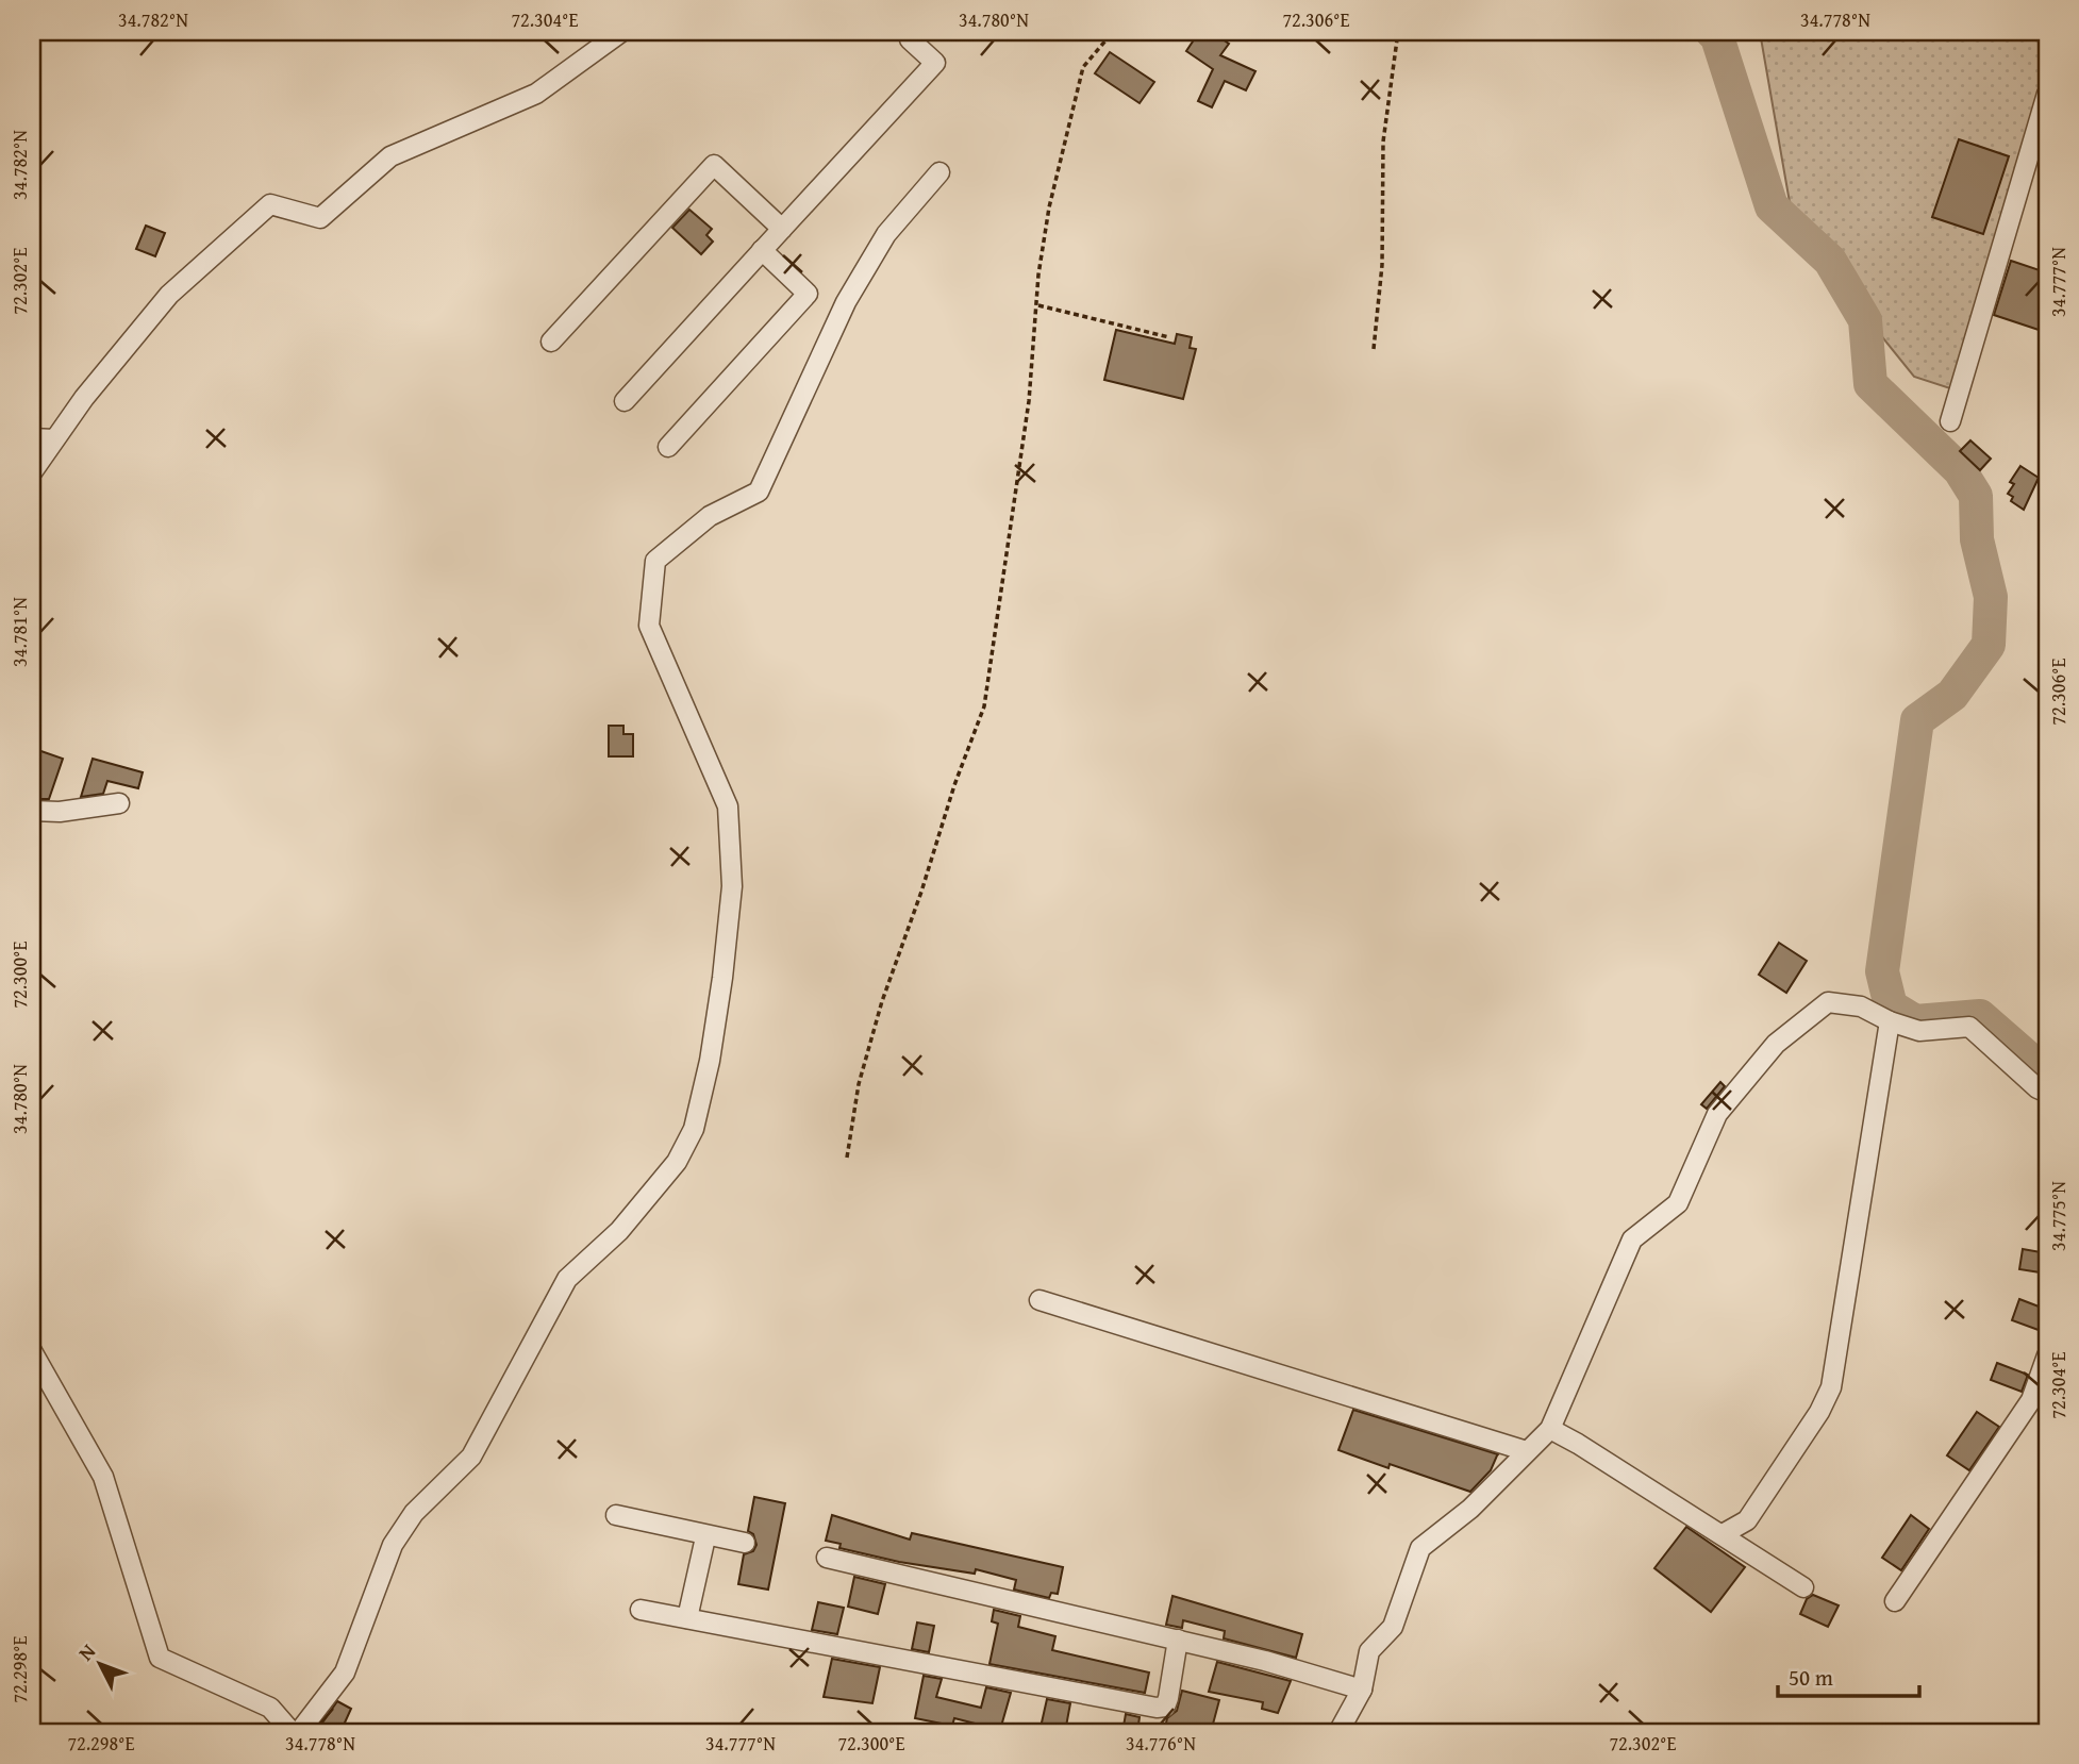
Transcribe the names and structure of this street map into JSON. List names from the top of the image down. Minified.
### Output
{"scale_bar":"50 m","north":"top left","coordinates":["34.782°N","72.304°E","34.780°N","72.306°E","34.778°N","72.302°E","34.777°N","34.781°N","72.300°E","34.775°N","72.298°E","34.776°N"]}
